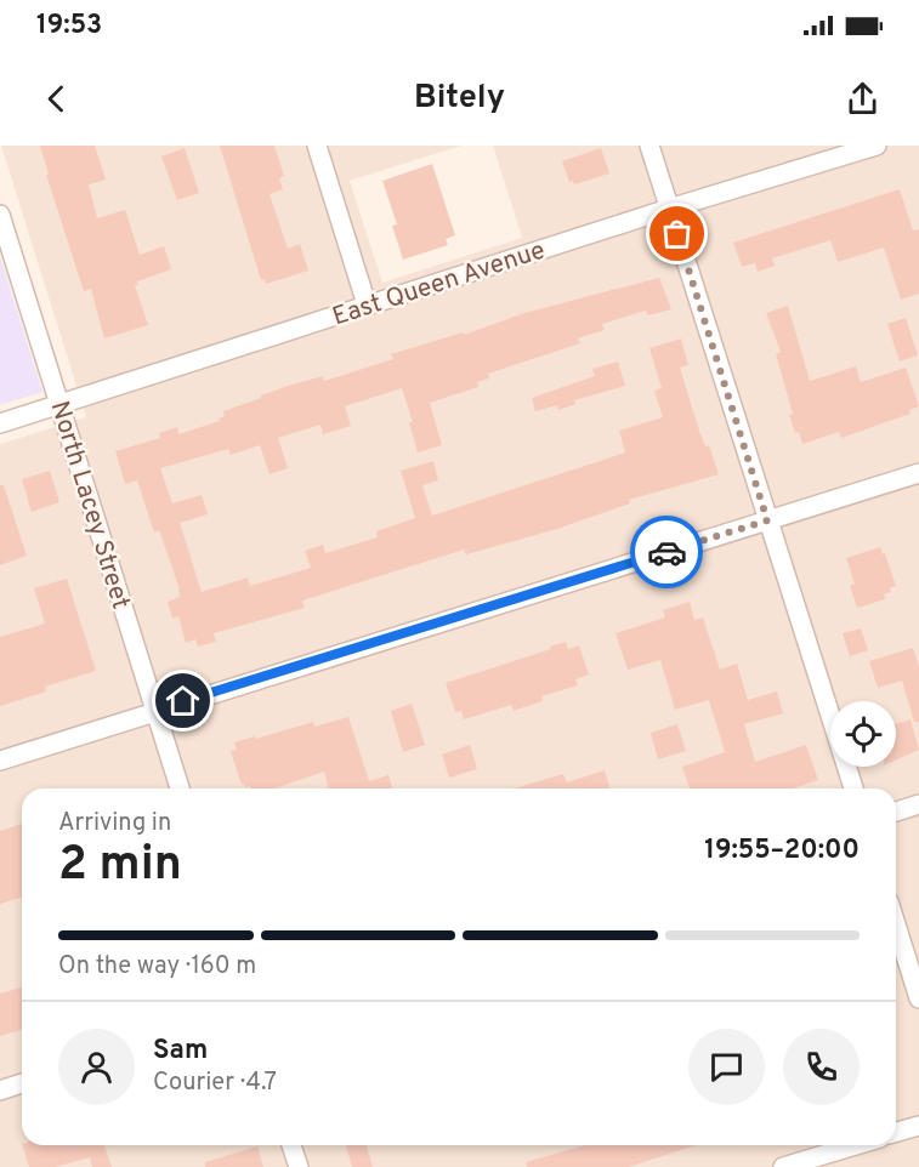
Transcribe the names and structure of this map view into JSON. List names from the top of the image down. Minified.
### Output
{"streets":{"street":["East Queen Avenue","North Lacey Street"]},"crossings":[["East Queen Avenue","North Lacey Street"]],"page":{"status":"19:53","header":"Bitely","heading":["2 min","Arriving in","19:55–20:00"],"panel":["Sam","Courier · 4.7"],"bar":"On the way · 160 m"}}
